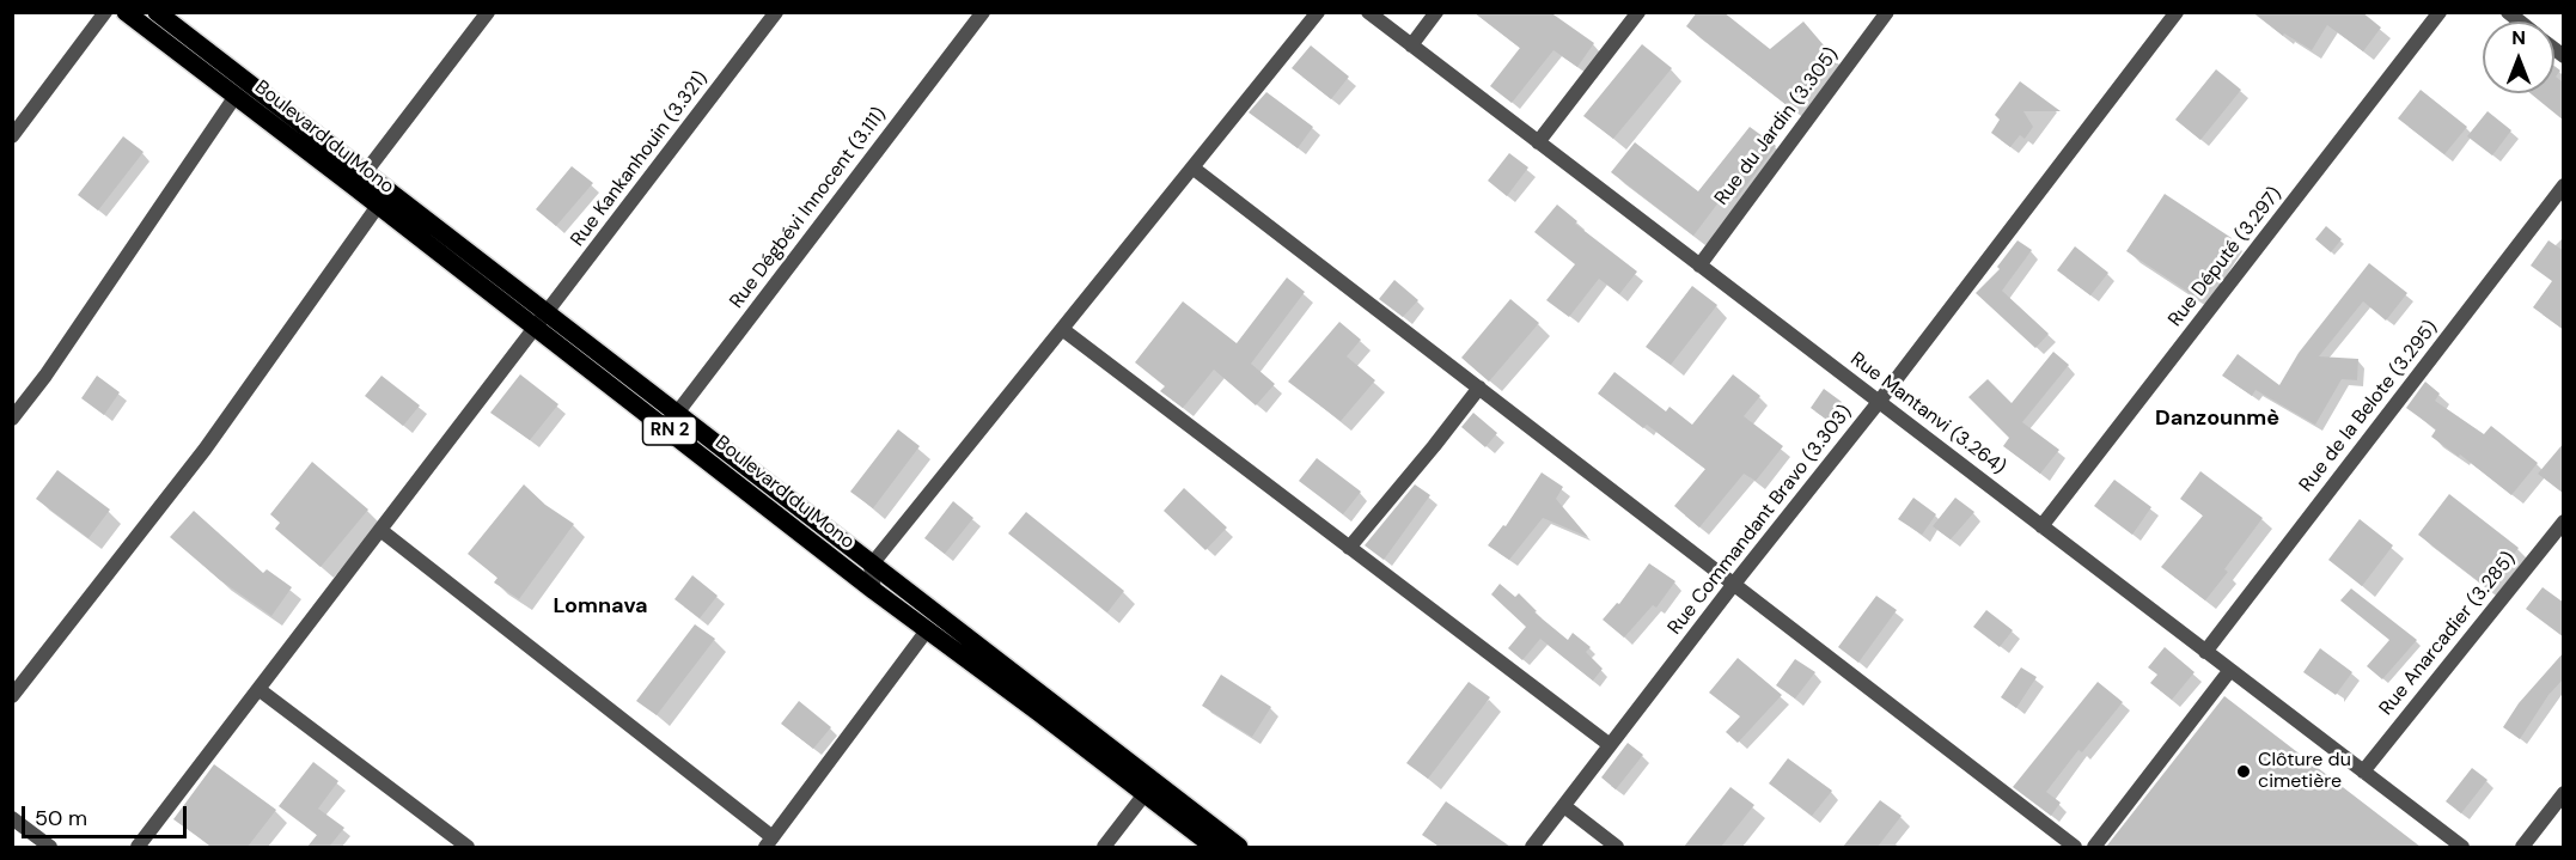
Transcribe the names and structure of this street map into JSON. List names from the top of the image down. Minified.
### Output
{"streets":{"main road":["Boulevard du Mono","RN 2"],"street":["Rue du Jardin (3.305)","Rue Kankanhouin (3.321)","Rue Dégbévi Innocent (3.111)","Rue Député (3.297)","Rue de la Belote (3.295)","Rue Mantanvi (3.264)","Rue Commandant Bravo (3.303)","Rue Anarcadier (3.285)"]},"crossings":[["Rue du Jardin (3.305)","Rue Mantanvi (3.264)"],["Boulevard du Mono","Rue Kankanhouin (3.321)"],["Boulevard du Mono","Rue Dégbévi Innocent (3.111)"],["Rue Député (3.297)","Rue Mantanvi (3.264)"],["Rue de la Belote (3.295)","Rue Mantanvi (3.264)"],["Rue Mantanvi (3.264)","Rue Commandant Bravo (3.303)"],["Rue Mantanvi (3.264)","Rue Anarcadier (3.285)"]],"districts":["Danzounmè","Lomnava"],"places":["Clôture du cimetière"],"scale_bar":"50 m","north":"top"}
